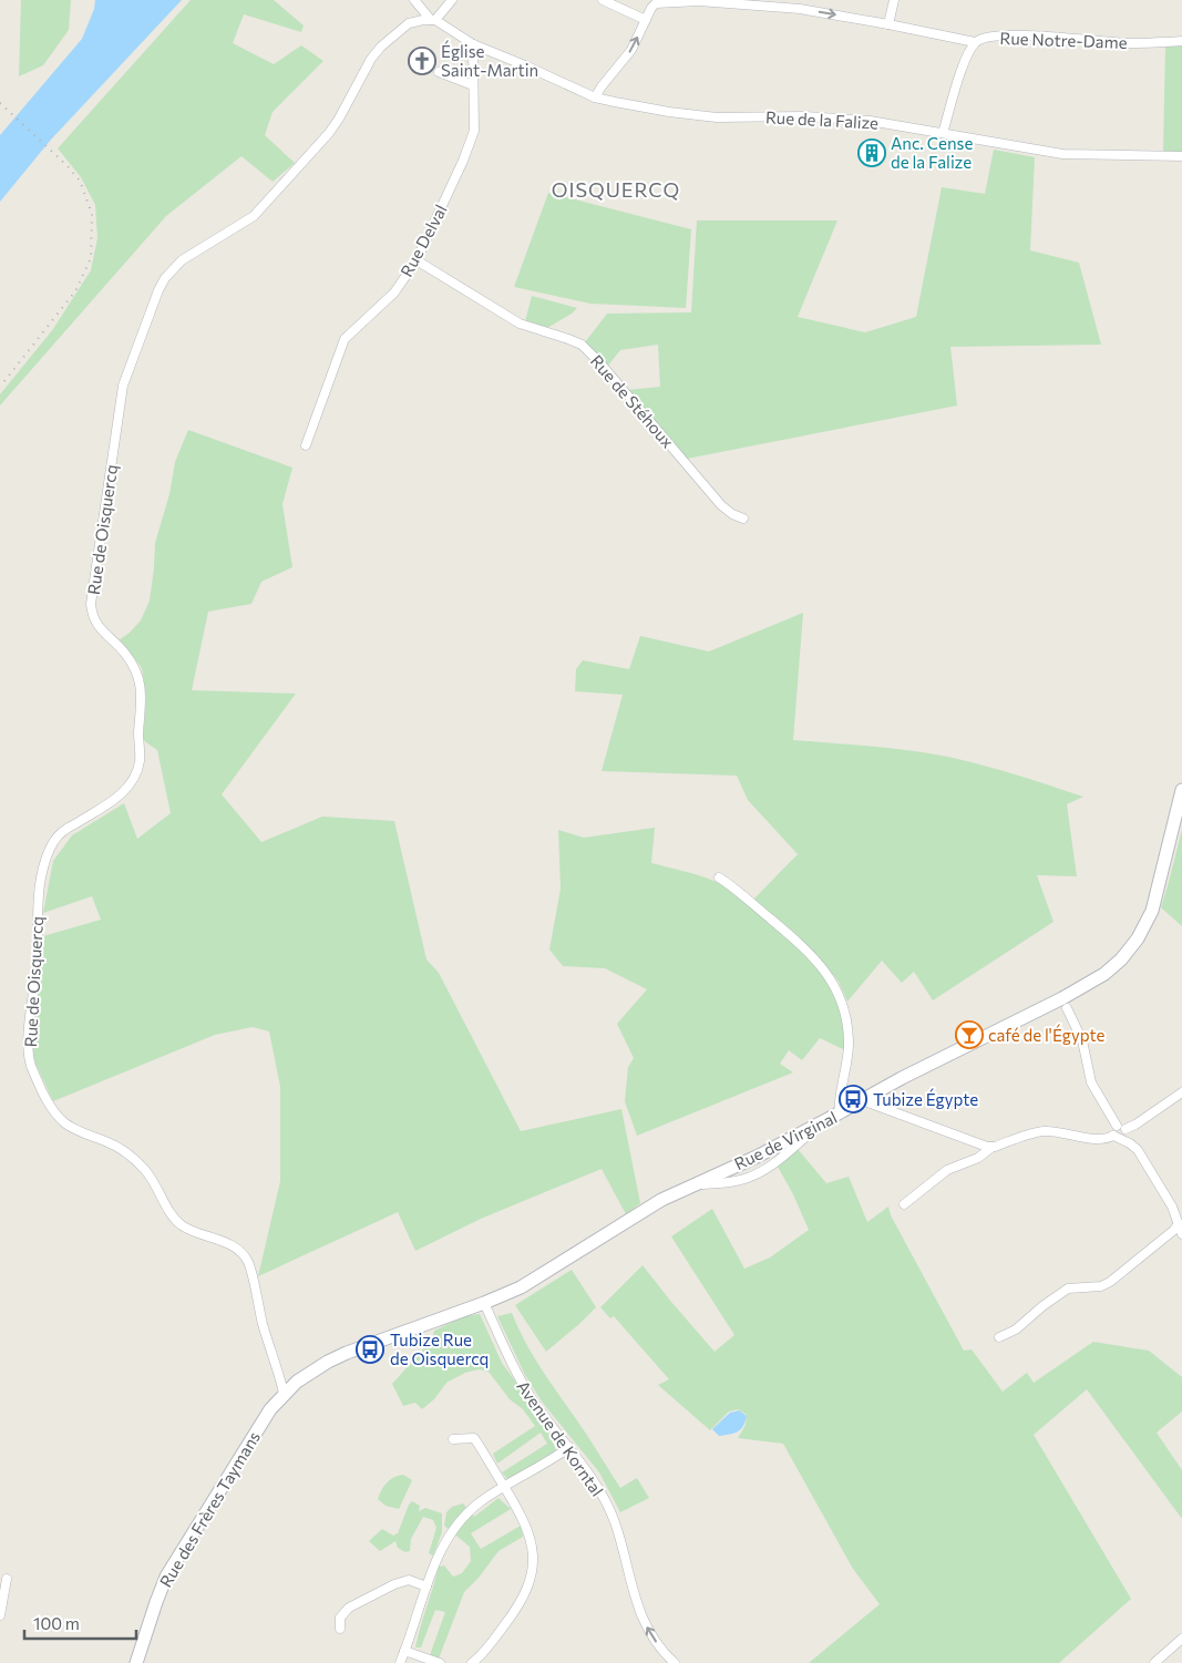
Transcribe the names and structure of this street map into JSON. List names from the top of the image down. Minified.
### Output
{"streets":{"street":["Rue Notre-Dame","Rue de la Falize","Rue Delval","Rue de Stéhoux","Rue de Oisquercq","Rue de Virginal","Avenue de Korntal","Rue des Frères Taymans"]},"crossings":[["Rue Notre-Dame","Rue de la Falize"],["Rue de la Falize","Rue Delval"],["Rue de la Falize","Rue de Oisquercq"],["Rue Delval","Rue de Stéhoux"],["Rue de Oisquercq","Rue de Virginal"],["Rue de Oisquercq","Rue des Frères Taymans"],["Rue de Virginal","Avenue de Korntal"],["Rue de Virginal","Rue des Frères Taymans"]],"one_way":["Avenue de Korntal"],"districts":["OISQUERCQ"],"places":{"church":["Église Saint-Martin"],"building":["Anc. Cense de la Falize"],"bar":["café de l'Égypte"],"bus stop":["Tubize Égypte","Tubize Rue de Oisquercq"]},"scale_bar":"100 m"}
